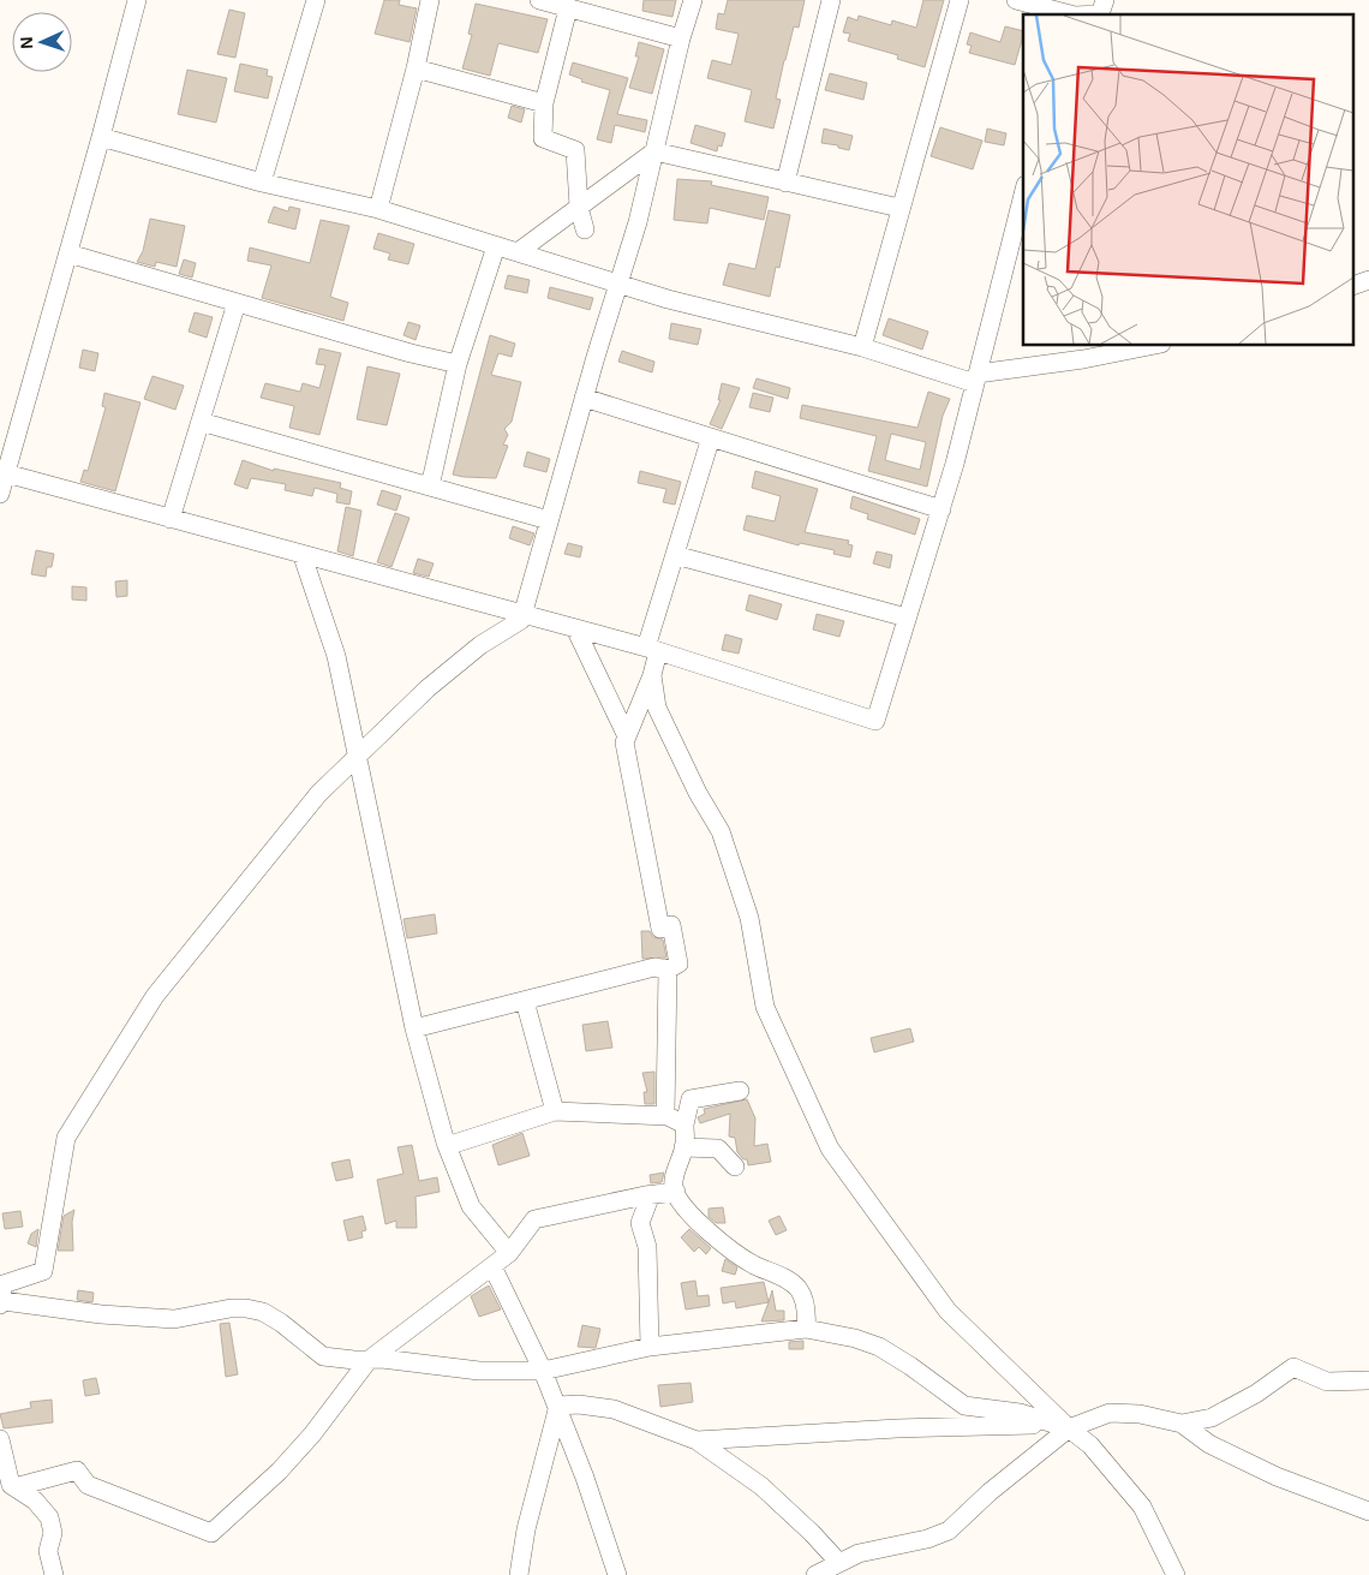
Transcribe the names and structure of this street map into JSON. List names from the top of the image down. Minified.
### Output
{"north":"left"}
